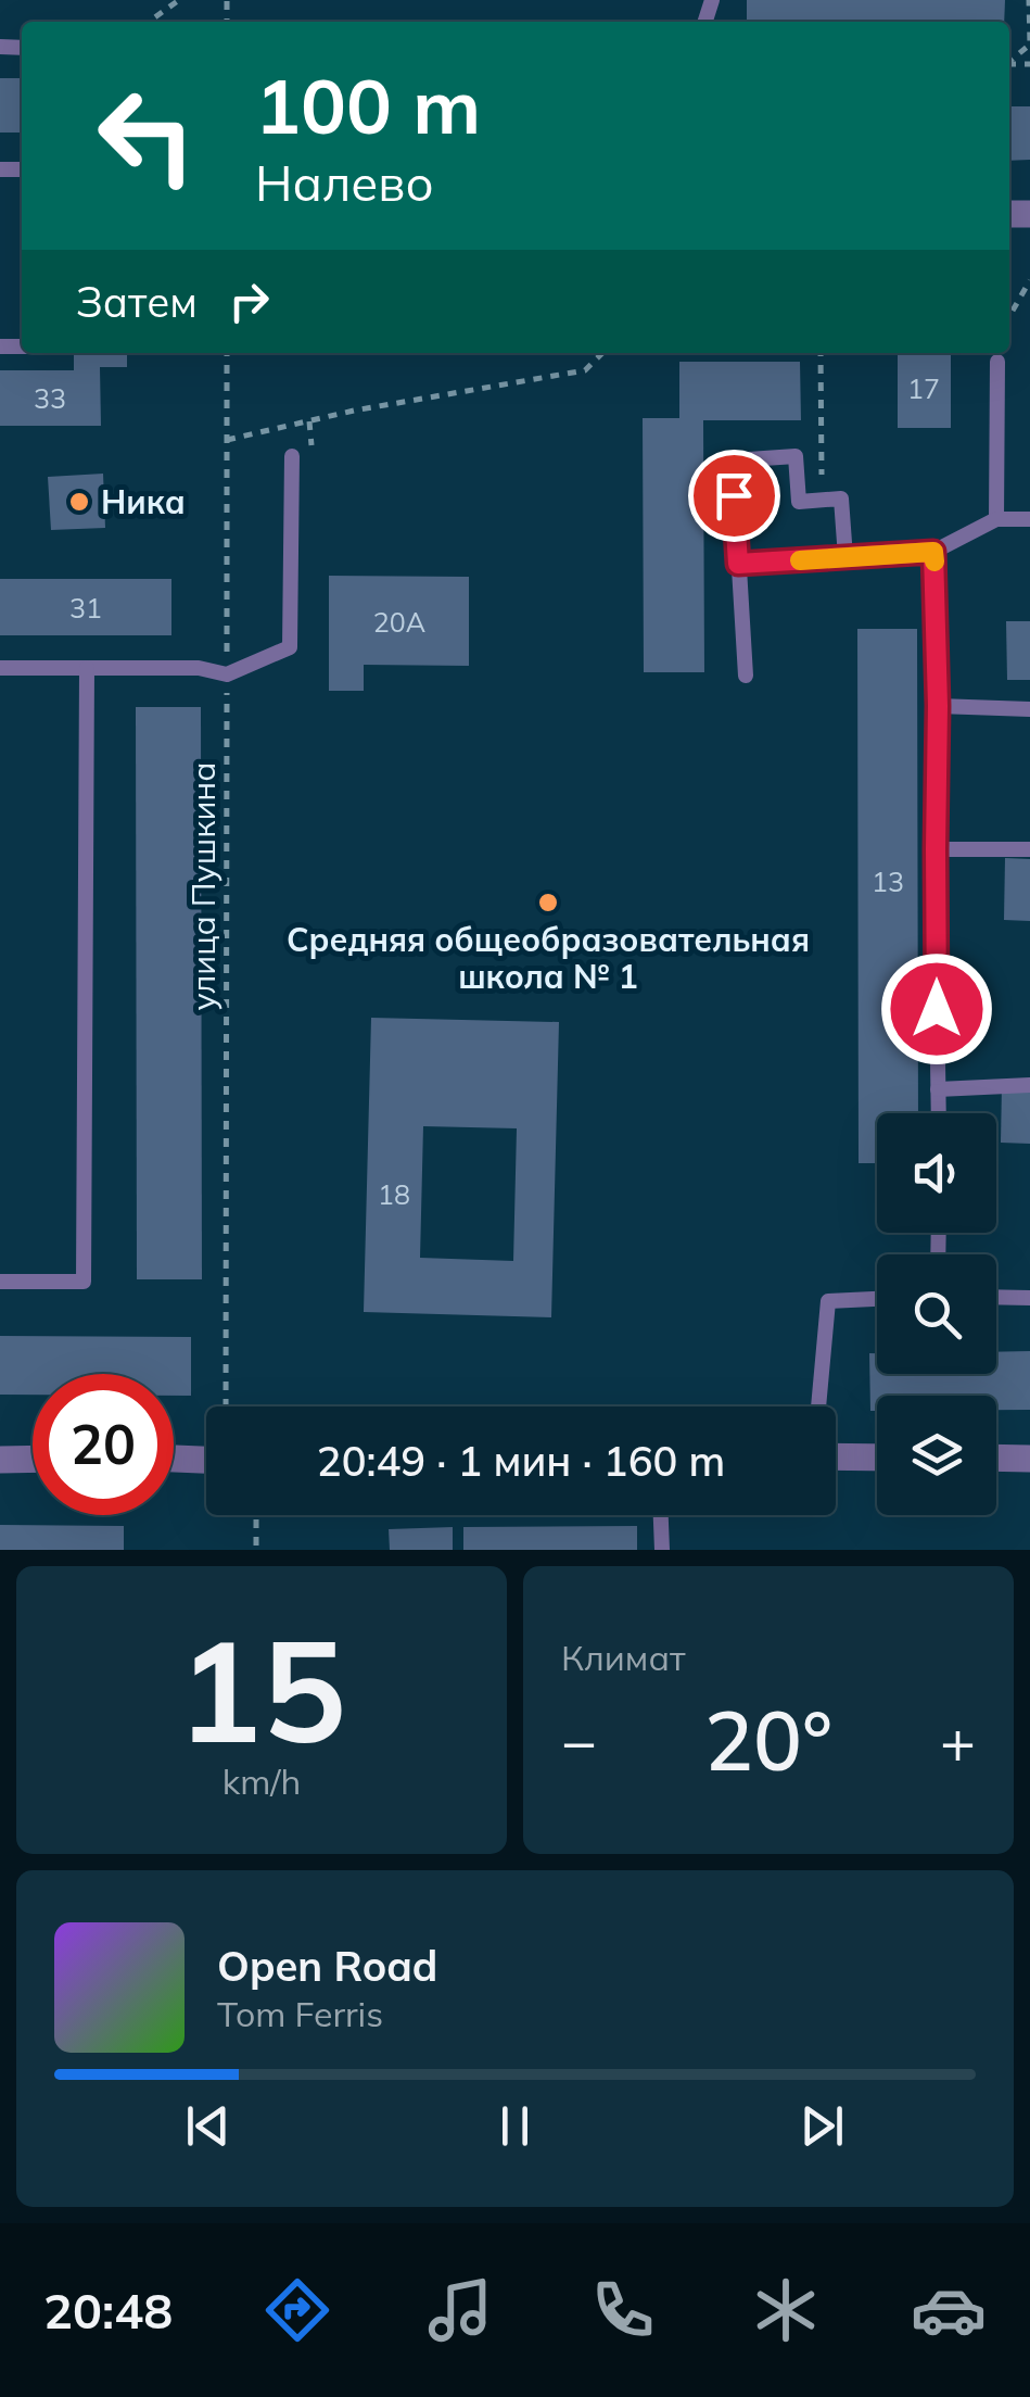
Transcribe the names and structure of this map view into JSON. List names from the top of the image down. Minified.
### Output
{"streets":{"path":["улица Пушкина"]},"places":["Ника","Средняя общеобразовательная школа № 1"],"house_numbers":["17","33","31","20А","13","18"],"page":{"turn":["100 m","Налево"],"then":"Затем","limit":"20","trip":"20:49 · 1 мин · 160 m","tile":[["15","km/h"],"Климат"],"heat":["−","20°","+"],"song":["Open Road","Tom Ferris"],"tabs":"20:48"}}
